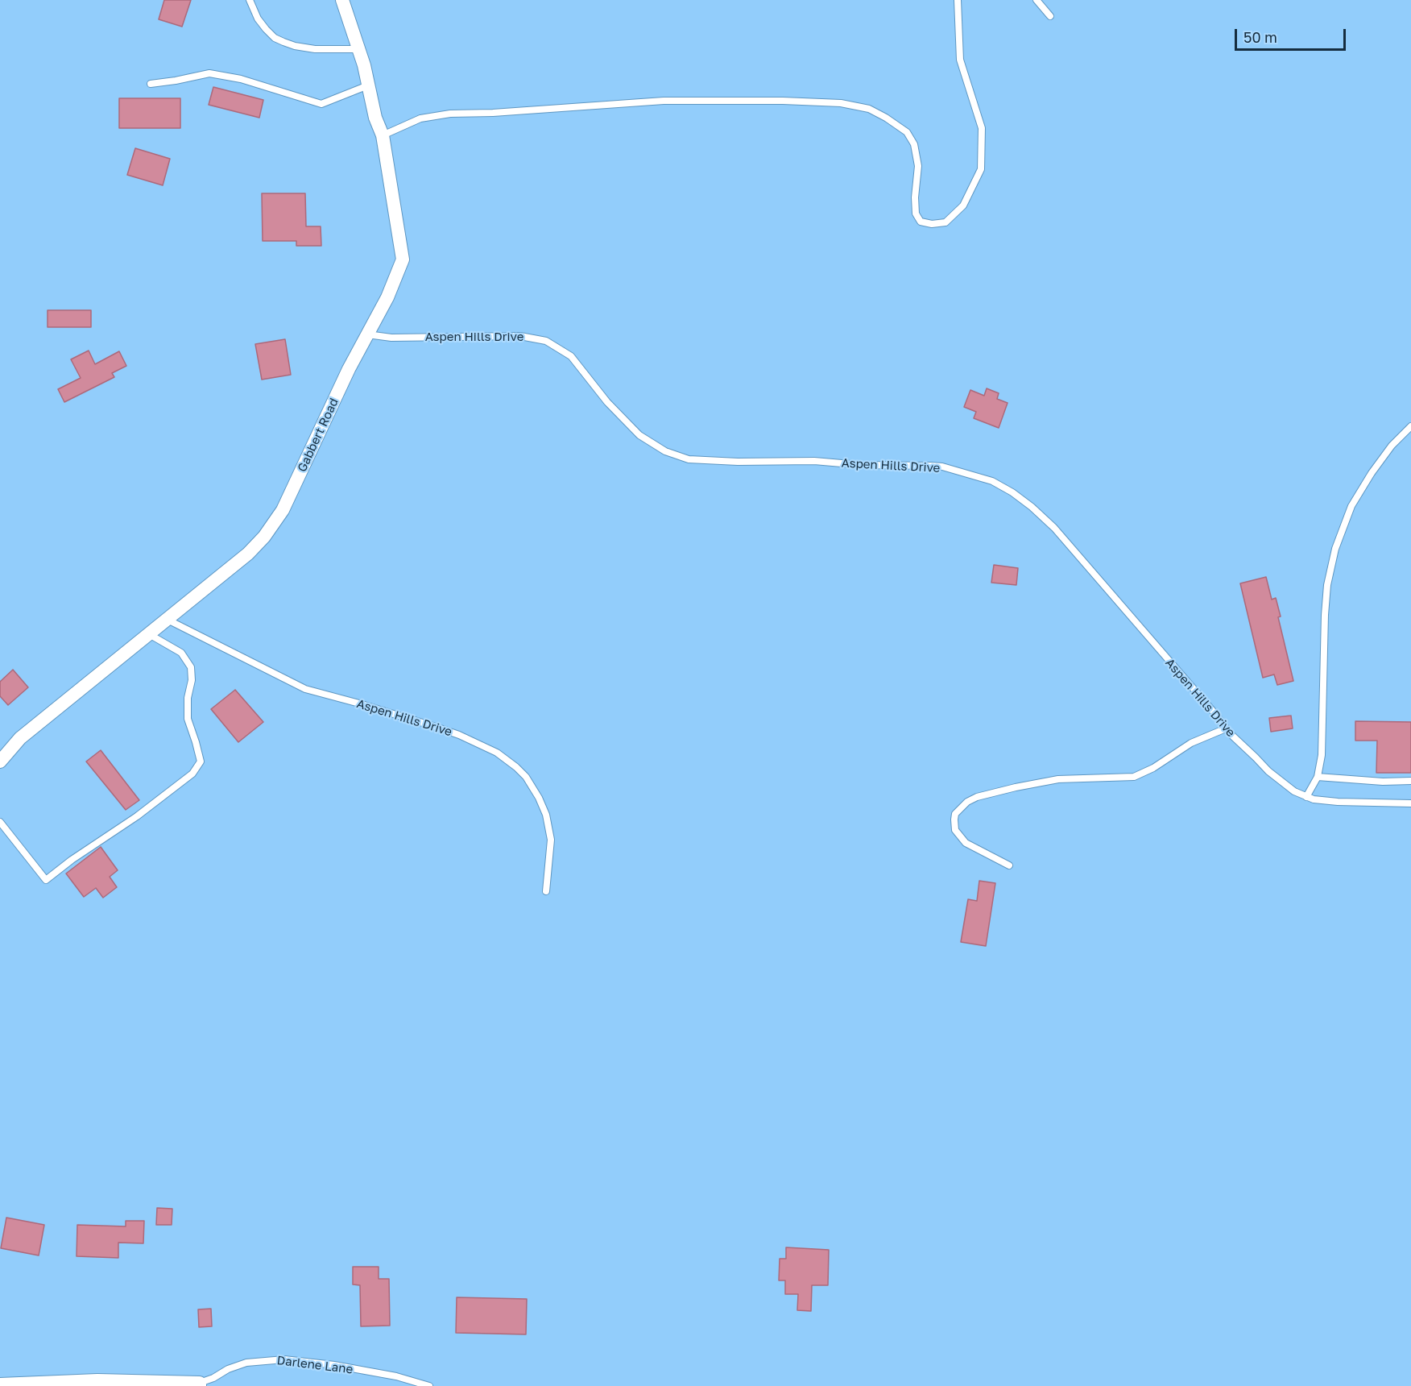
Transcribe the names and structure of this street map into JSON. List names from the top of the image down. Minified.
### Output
{"streets":{"street":["Gabbert Road"],"lane":["Aspen Hills Drive","Darlene Lane"]},"crossings":[["Aspen Hills Drive","Gabbert Road"]],"scale_bar":"50 m"}
